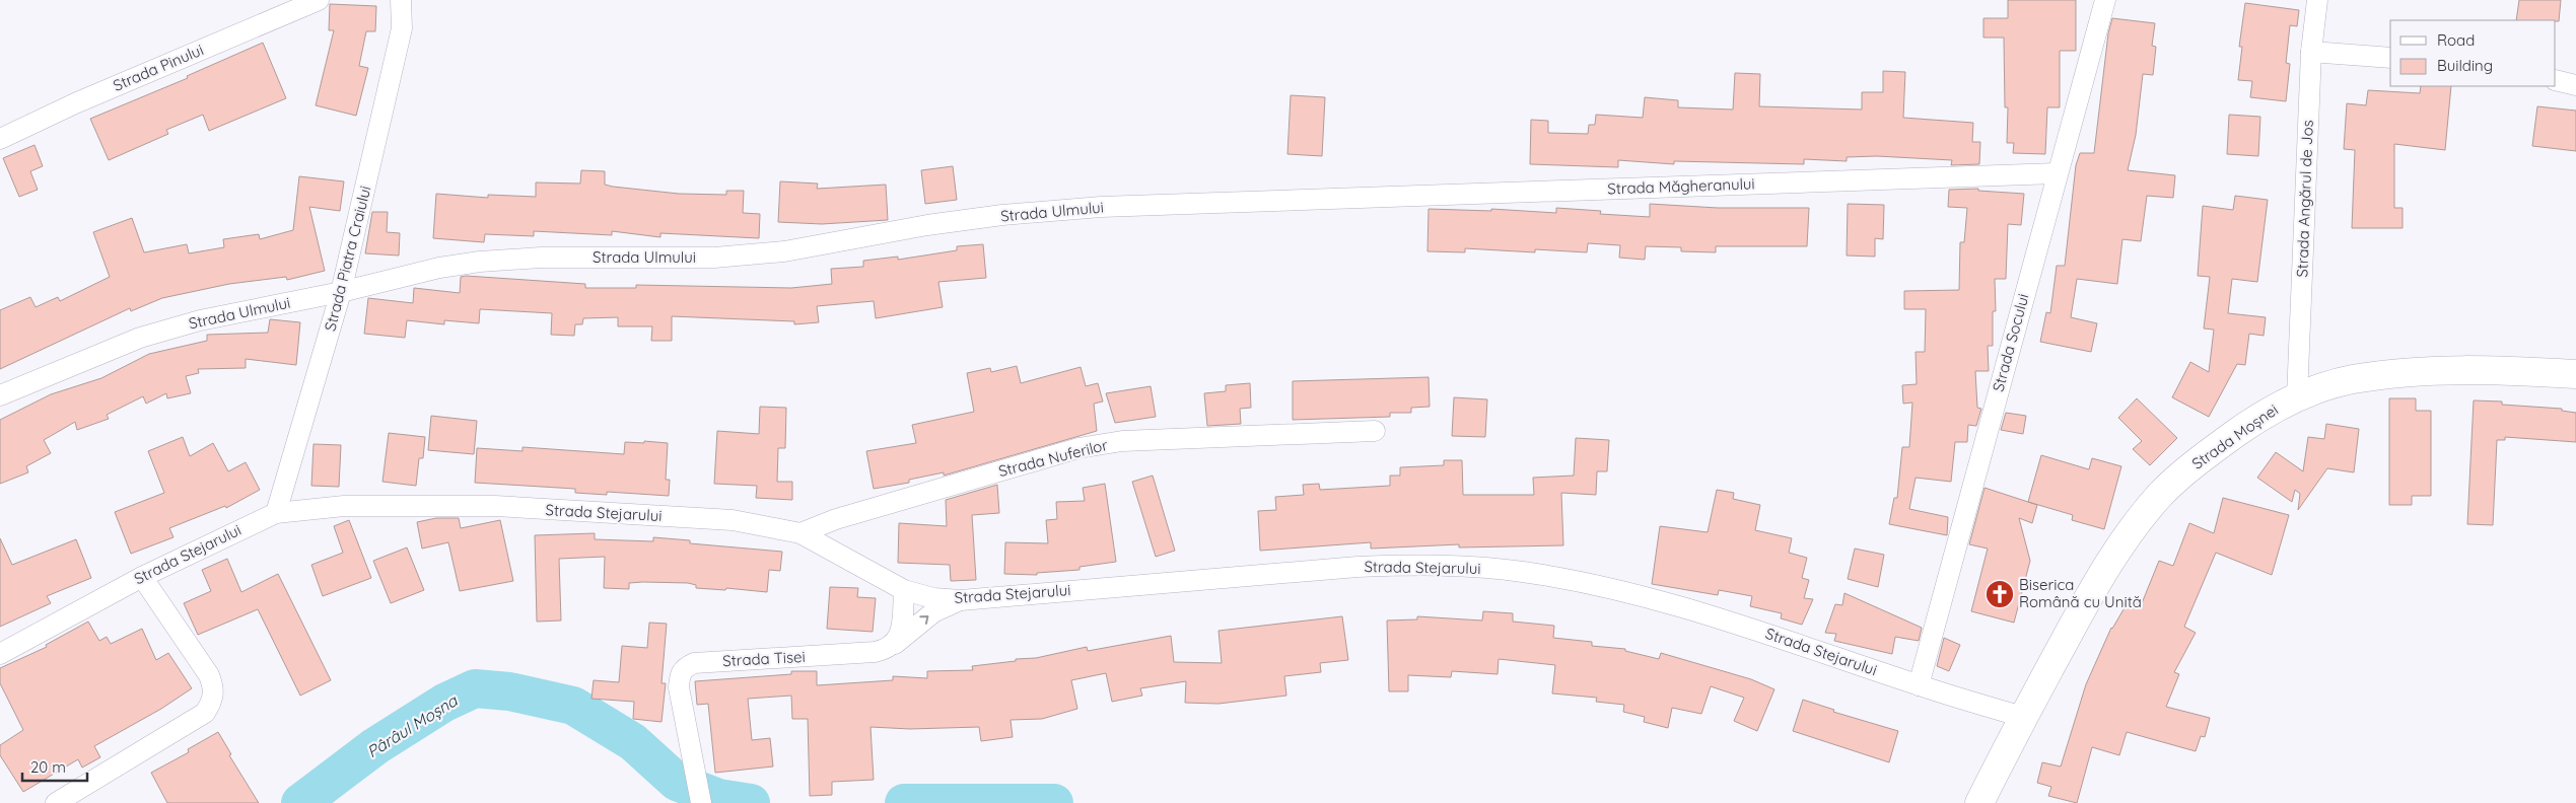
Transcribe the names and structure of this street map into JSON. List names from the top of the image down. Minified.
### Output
{"streets":{"main road":["Strada Moșnei"],"street":["Strada Pinului","Strada Măgheranului","Strada Angărul de Jos","Strada Ulmului","Strada Piatra Craiului","Strada Socului","Strada Nuferilor","Strada Stejarului","Strada Tisei"]},"crossings":[["Strada Măgheranului","Strada Ulmului"],["Strada Măgheranului","Strada Socului"],["Strada Angărul de Jos","Strada Moșnei"],["Strada Ulmului","Strada Piatra Craiului"],["Strada Piatra Craiului","Strada Stejarului"],["Strada Socului","Strada Stejarului"],["Strada Moșnei","Strada Stejarului"],["Strada Nuferilor","Strada Stejarului"]],"water":["Pârâul Moșna"],"places":{"church":["Biserica Română cu Unită"]},"legend":["Road","Building"],"scale_bar":"20 m"}
